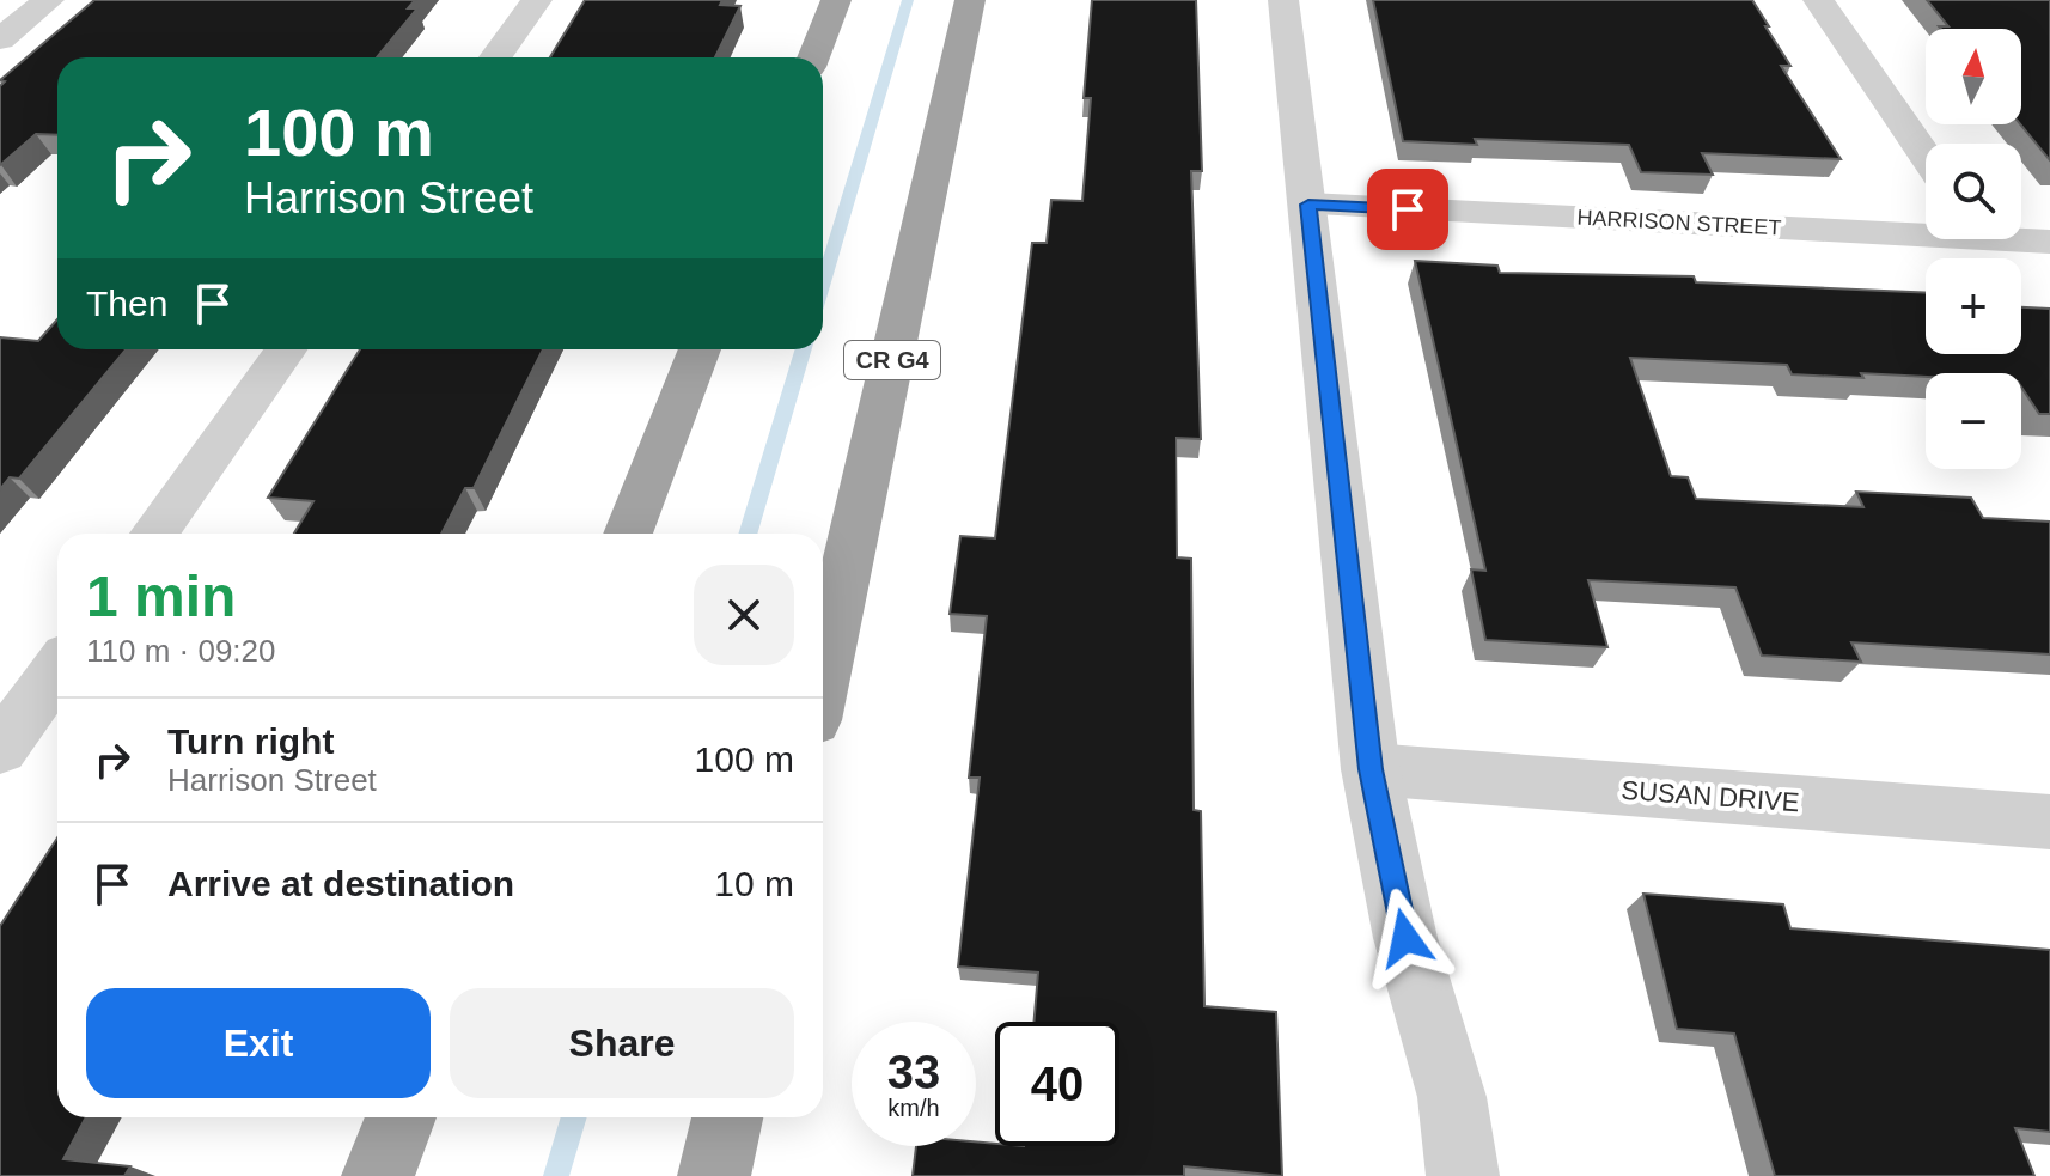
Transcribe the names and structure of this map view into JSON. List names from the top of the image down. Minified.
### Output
{"streets":{"highway":["CR G4"],"street":["HARRISON STREET","SUSAN DRIVE"]},"north":"top","page":{"map_buttons":["+","−"],"turn":["100 m","Harrison Street"],"then":"Then","heading":["1 min","110 m · 09:20"],"list":[{"name":"Turn right","note":"Harrison Street","value":"100 m"},{"name":"Arrive at destination","value":"10 m"}],"buttons":["Exit","Share"],"speed":"33 km/h","limit":"40"}}
